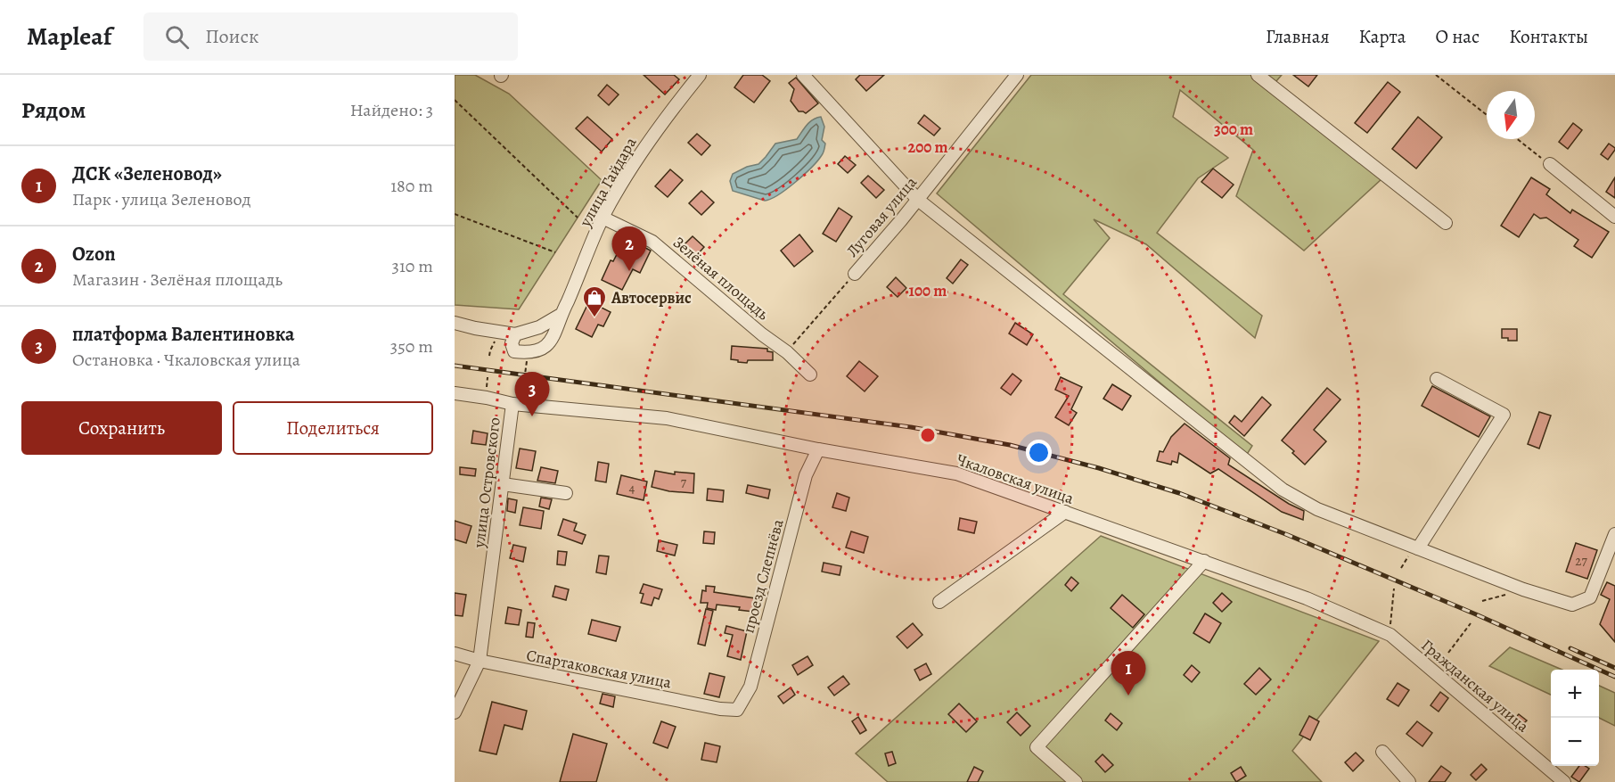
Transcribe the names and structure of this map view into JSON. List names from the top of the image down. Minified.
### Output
{"streets":{"street":["улица Гайдара","Луговая улица","Зелёная площадь","Чкаловская улица","улица Островского","проезд Слепнёва","Спартаковская улица","Гражданская улица"]},"crossings":[["улица Гайдара","Зелёная площадь"],["Луговая улица","Зелёная площадь"],["Чкаловская улица","улица Островского"],["Чкаловская улица","проезд Слепнёва"],["Чкаловская улица","Гражданская улица"],["улица Островского","Спартаковская улица"],["проезд Слепнёва","Спартаковская улица"]],"places":{"shop":["Автосервис"]},"house_numbers":["7","4","27"],"north":"bottom","page":{"header":"Mapleaf","search":"Поиск","nav":["Главная","Карта","О нас","Контакты"],"heading":["Рядом","Найдено: 3"],"list":[{"mark":"1","name":"ДСК «Зеленовод»","note":"Парк · улица Зеленовод","value":"180 m"},{"mark":"2","name":"Ozon","note":"Магазин · Зелёная площадь","value":"310 m"},{"mark":"3","name":"платформа Валентиновка","note":"Остановка · Чкаловская улица","value":"350 m"}],"pins":["2","3","1"],"buttons":["Сохранить","Поделиться"],"map_buttons":["+","−"]},"rings":["300 m","200 m","100 m"]}
